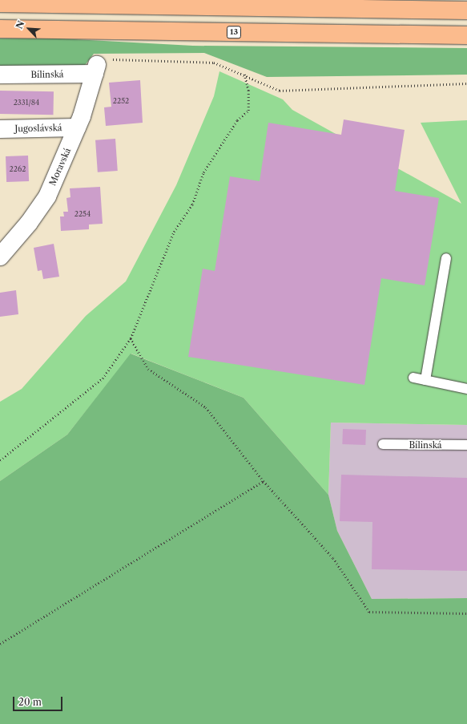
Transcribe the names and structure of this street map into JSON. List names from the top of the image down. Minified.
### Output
{"streets":{"highway":["13"],"street":["Bílinská","Jugoslávská","Moravská"]},"crossings":[["Bílinská","Moravská"],["Jugoslávská","Moravská"]],"house_numbers":["2252","2331/84","2262","2254"],"scale_bar":"20 m","north":"top left"}
